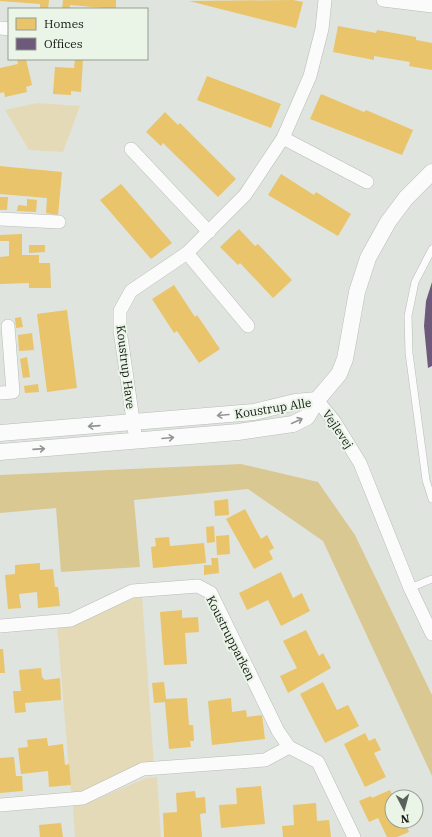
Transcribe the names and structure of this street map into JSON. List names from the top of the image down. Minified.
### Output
{"streets":{"street":["Koustrup Have","Koustrup Alle","Vejlevej","Koustrupparken"]},"crossings":[["Koustrup Have","Koustrup Alle"],["Koustrup Alle","Vejlevej"]],"legend":["Homes","Offices"],"north":"bottom"}
